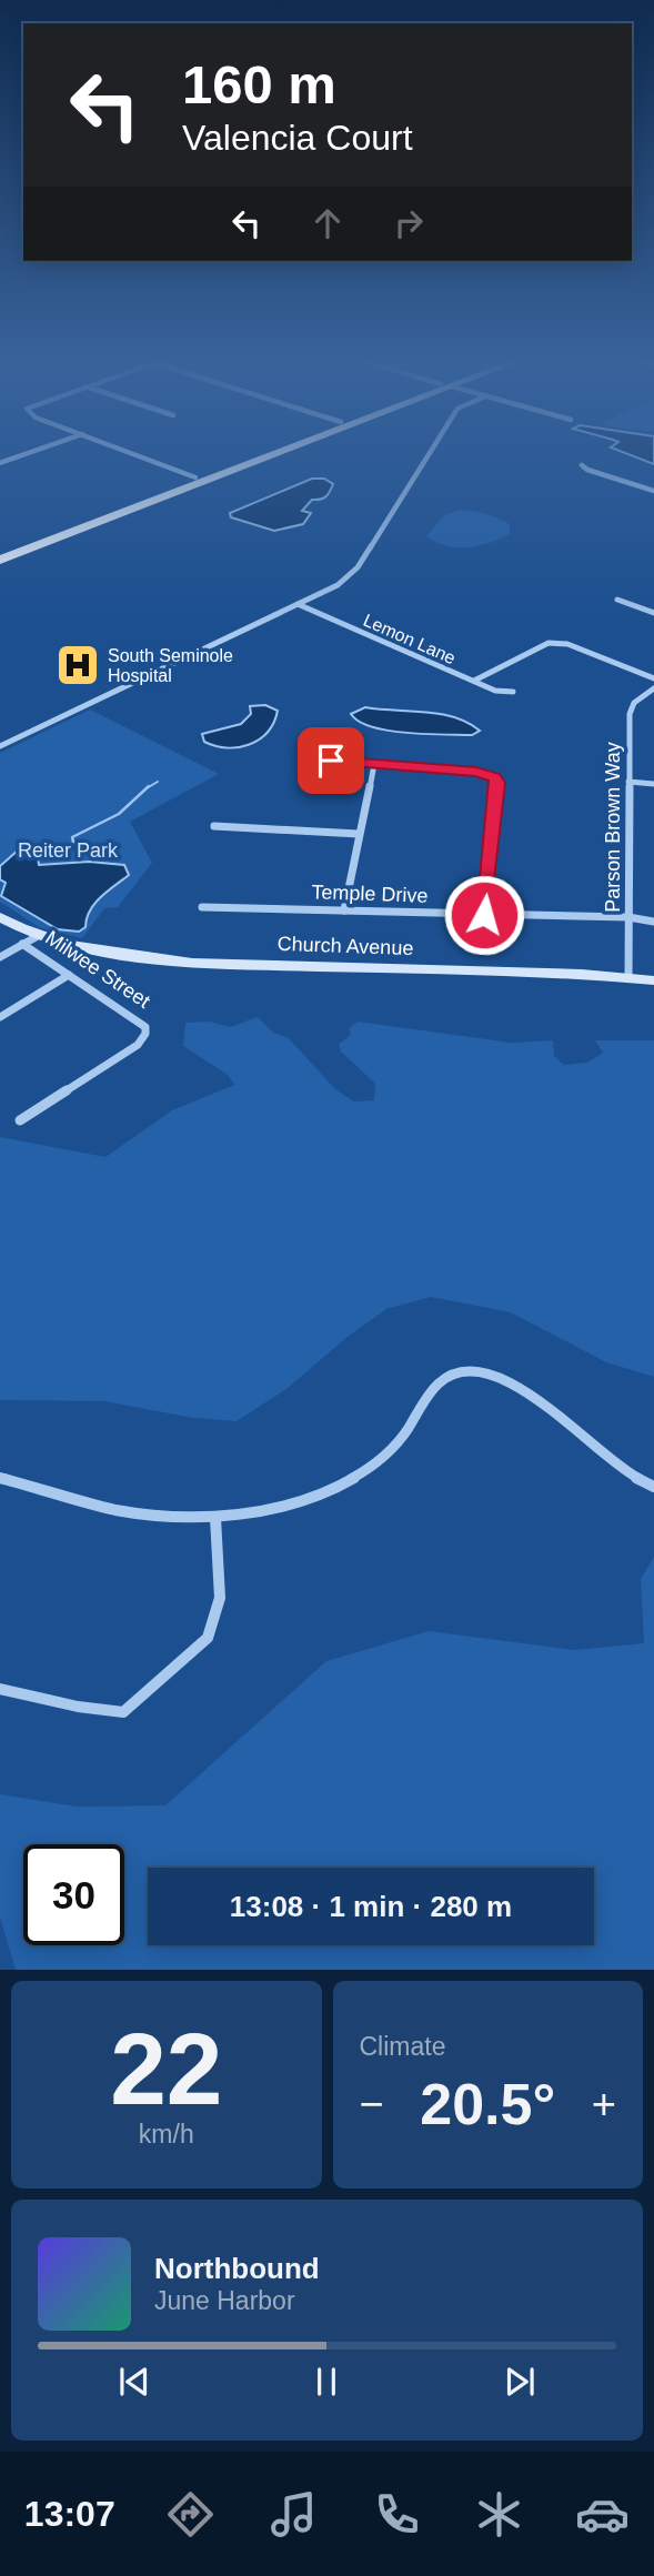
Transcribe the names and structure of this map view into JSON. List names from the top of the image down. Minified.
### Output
{"streets":{"street":["Lemon Lane","Parson Brown Way","Temple Drive","Church Avenue","Milwee Street"]},"crossings":[["Parson Brown Way","Temple Drive"],["Parson Brown Way","Church Avenue"],["Church Avenue","Milwee Street"]],"parks":["Reiter Park"],"places":{"hospital":["South Seminole Hospital"]},"page":{"turn":["160 m","Valencia Court"],"limit":"30","trip":"13:08 · 1 min · 280 m","tile":[["22","km/h"],"Climate"],"heat":["−","20.5°","+"],"song":["Northbound","June Harbor"],"tabs":"13:07"}}
